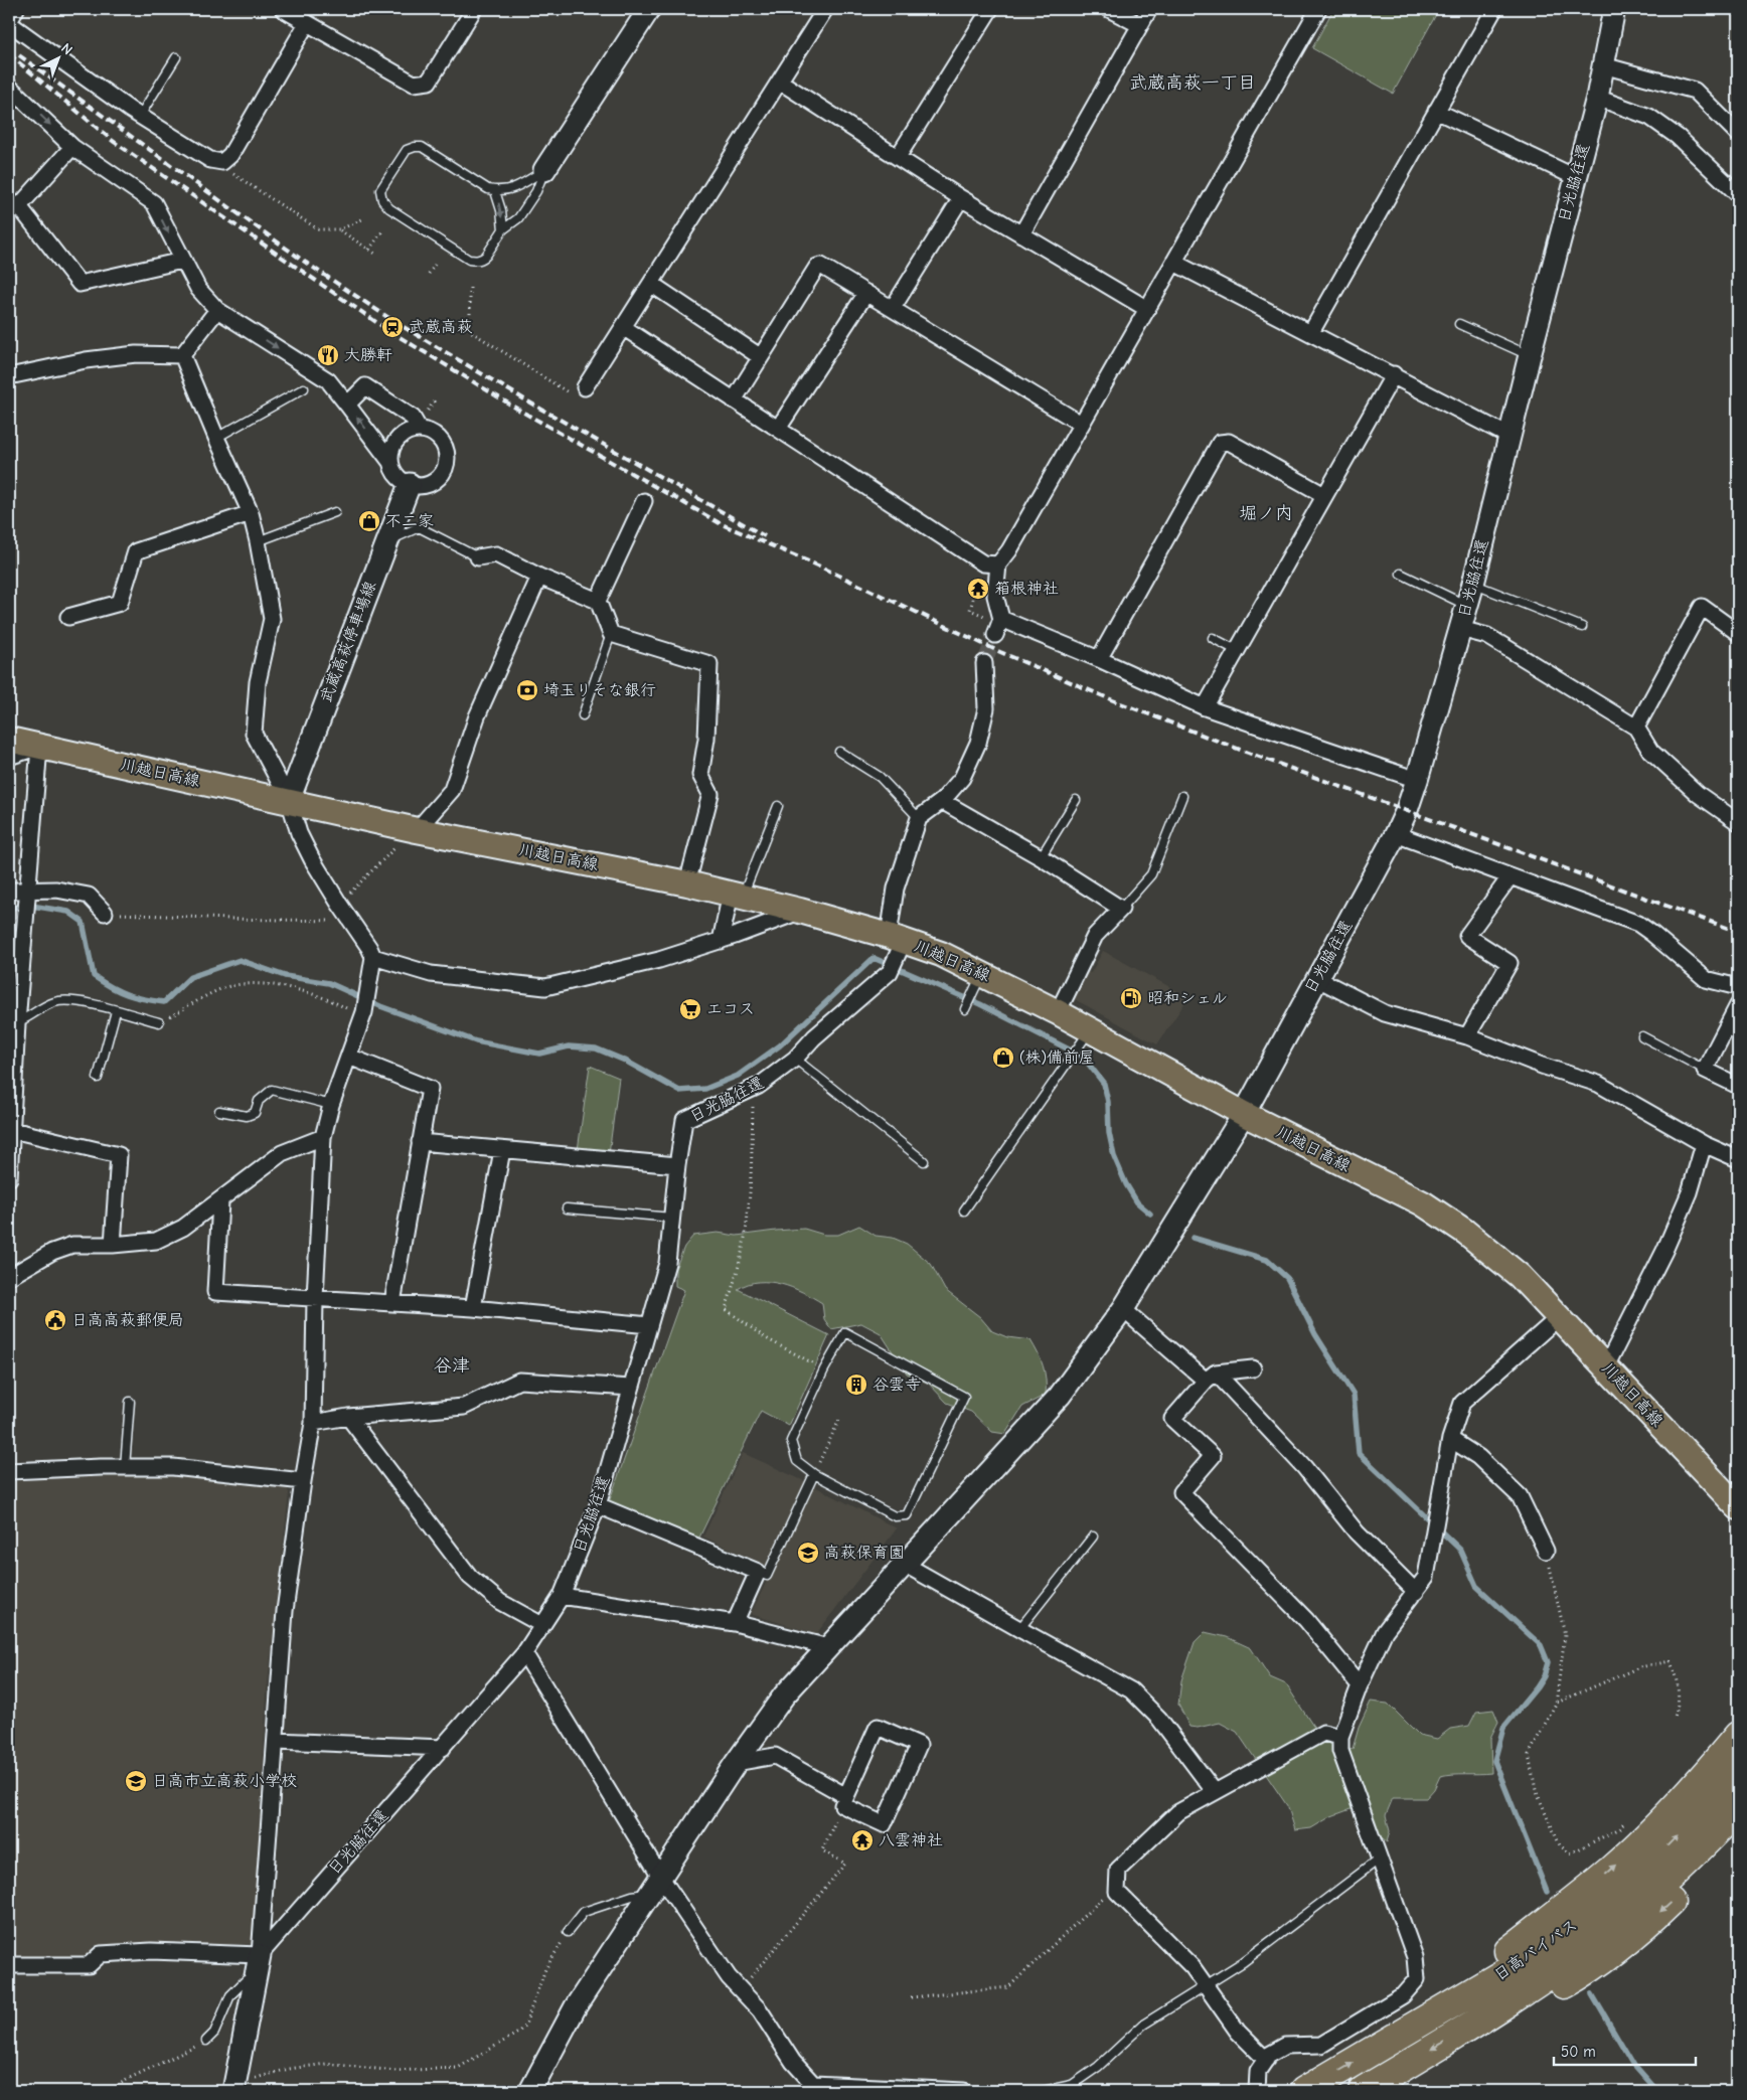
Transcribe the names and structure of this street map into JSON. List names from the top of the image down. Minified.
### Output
{"streets":{"highway":["日高バイパス"],"main road":["川越日高線"],"street":["日光脇往還","武蔵高萩停車場線"]},"crossings":[["日光脇往還","川越日高線"],["武蔵高萩停車場線","川越日高線"]],"districts":["武蔵高萩一丁目","堀ノ内","谷津"],"places":{"station":["武蔵高萩"],"restaurant":["大勝軒"],"shop":["不二家","(株)備前屋"],"temple":["箱根神社","八雲神社"],"bank":["埼玉りそな銀行"],"fuel station":["昭和シェル"],"supermarket":["エコス"],"public building":["日高高萩郵便局"],"building":["谷雲寺"],"school or university":["高萩保育園","日高市立高萩小学校"]},"scale_bar":"50 m","north":"top right"}
